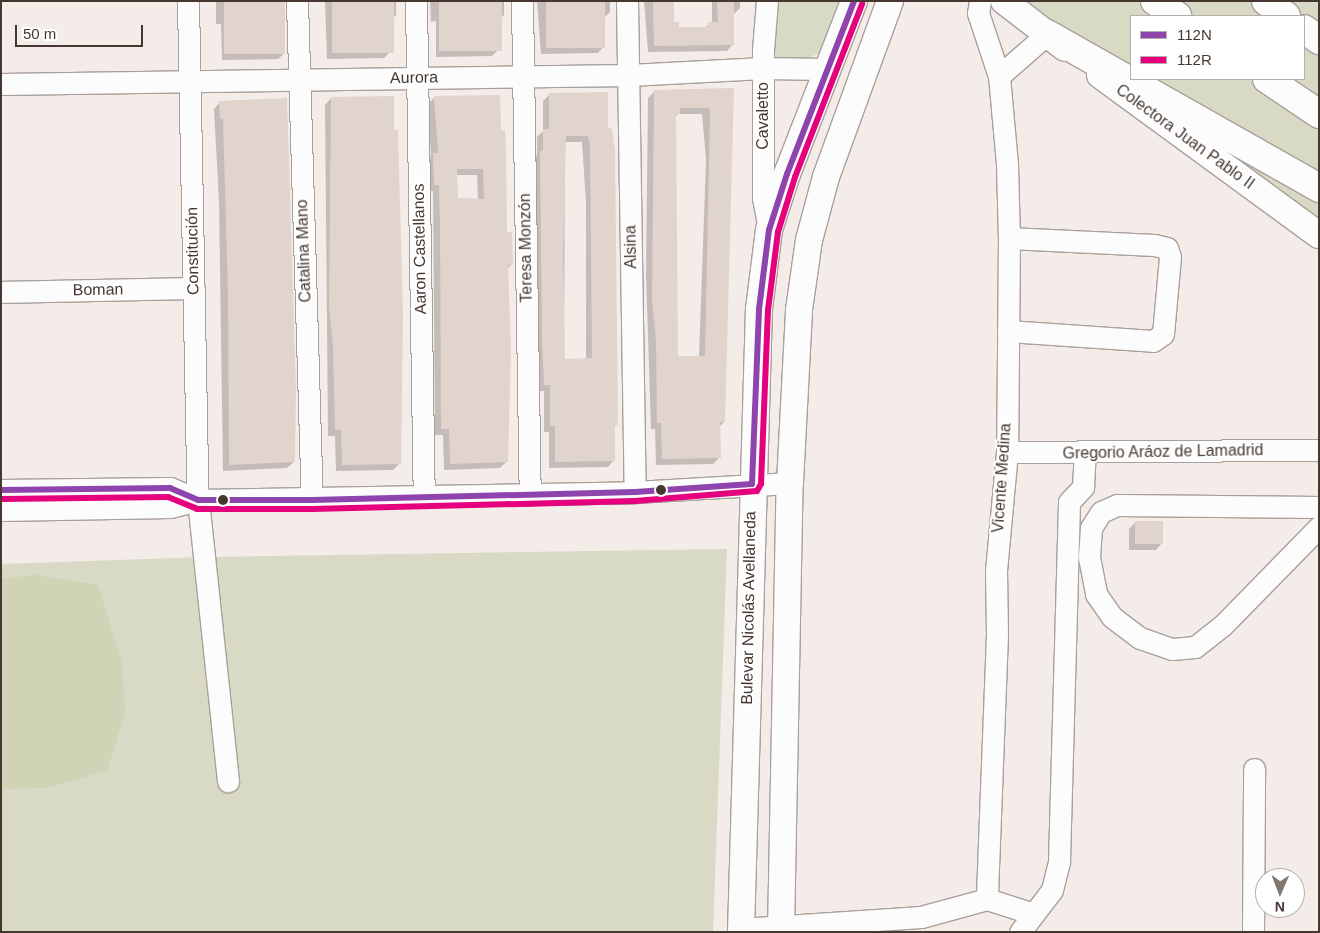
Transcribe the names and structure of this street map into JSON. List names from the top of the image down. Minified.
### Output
{"streets":{"main road":["Colectora Juan Pablo II","Bulevar Nicolás Avellaneda"],"street":["Aurora","Cavaletto","Alsina","Teresa Monzón","Aaron Castellanos","Constitución","Catalina Mano","Boman","Gregorio Aráoz de Lamadrid","Vicente Medina"]},"crossings":[["Aurora","Cavaletto"],["Aurora","Alsina"],["Aurora","Teresa Monzón"],["Aurora","Aaron Castellanos"],["Aurora","Constitución"],["Aurora","Catalina Mano"],["Aurora","Bulevar Nicolás Avellaneda"],["Cavaletto","Bulevar Nicolás Avellaneda"],["Constitución","Boman"],["Gregorio Aráoz de Lamadrid","Vicente Medina"]],"lines":["transit line 112N","transit line 112R"],"legend":["112N","112R"],"scale_bar":"50 m","north":"bottom"}
